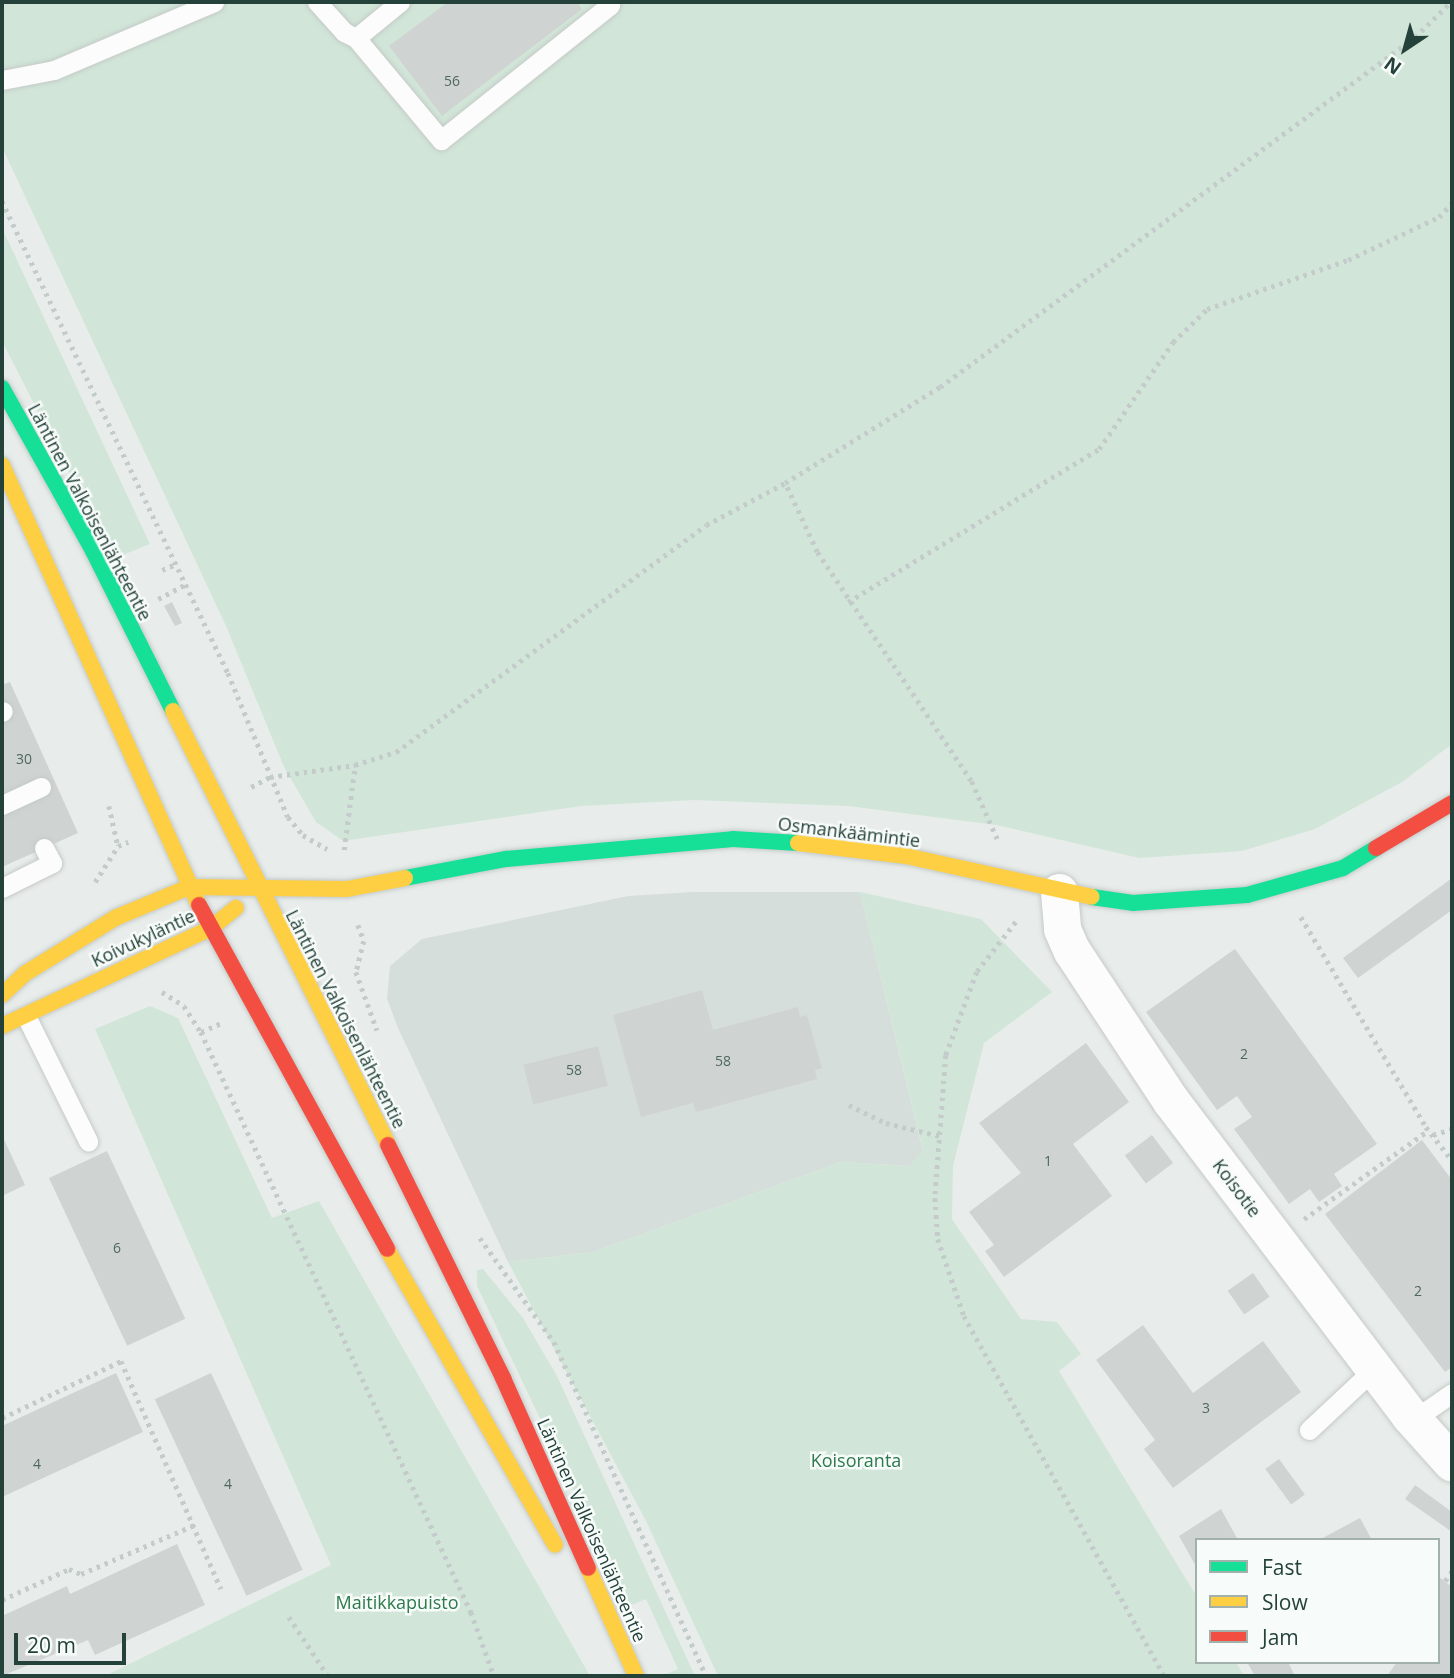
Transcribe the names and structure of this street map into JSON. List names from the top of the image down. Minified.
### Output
{"streets":{"main road":["Läntinen Valkoisenlähteentie","Osmankäämintie","Koivukyläntie"],"street":["Koisotie"]},"crossings":[["Läntinen Valkoisenlähteentie","Osmankäämintie"],["Läntinen Valkoisenlähteentie","Koivukyläntie"],["Osmankäämintie","Koivukyläntie"],["Osmankäämintie","Koisotie"]],"parks":["Koisoranta","Maitikkapuisto"],"house_numbers":["56","30","2","58","58","1","6","2","3","4","4"],"legend":["Fast","Slow","Jam"],"scale_bar":"20 m","north":"bottom left"}
